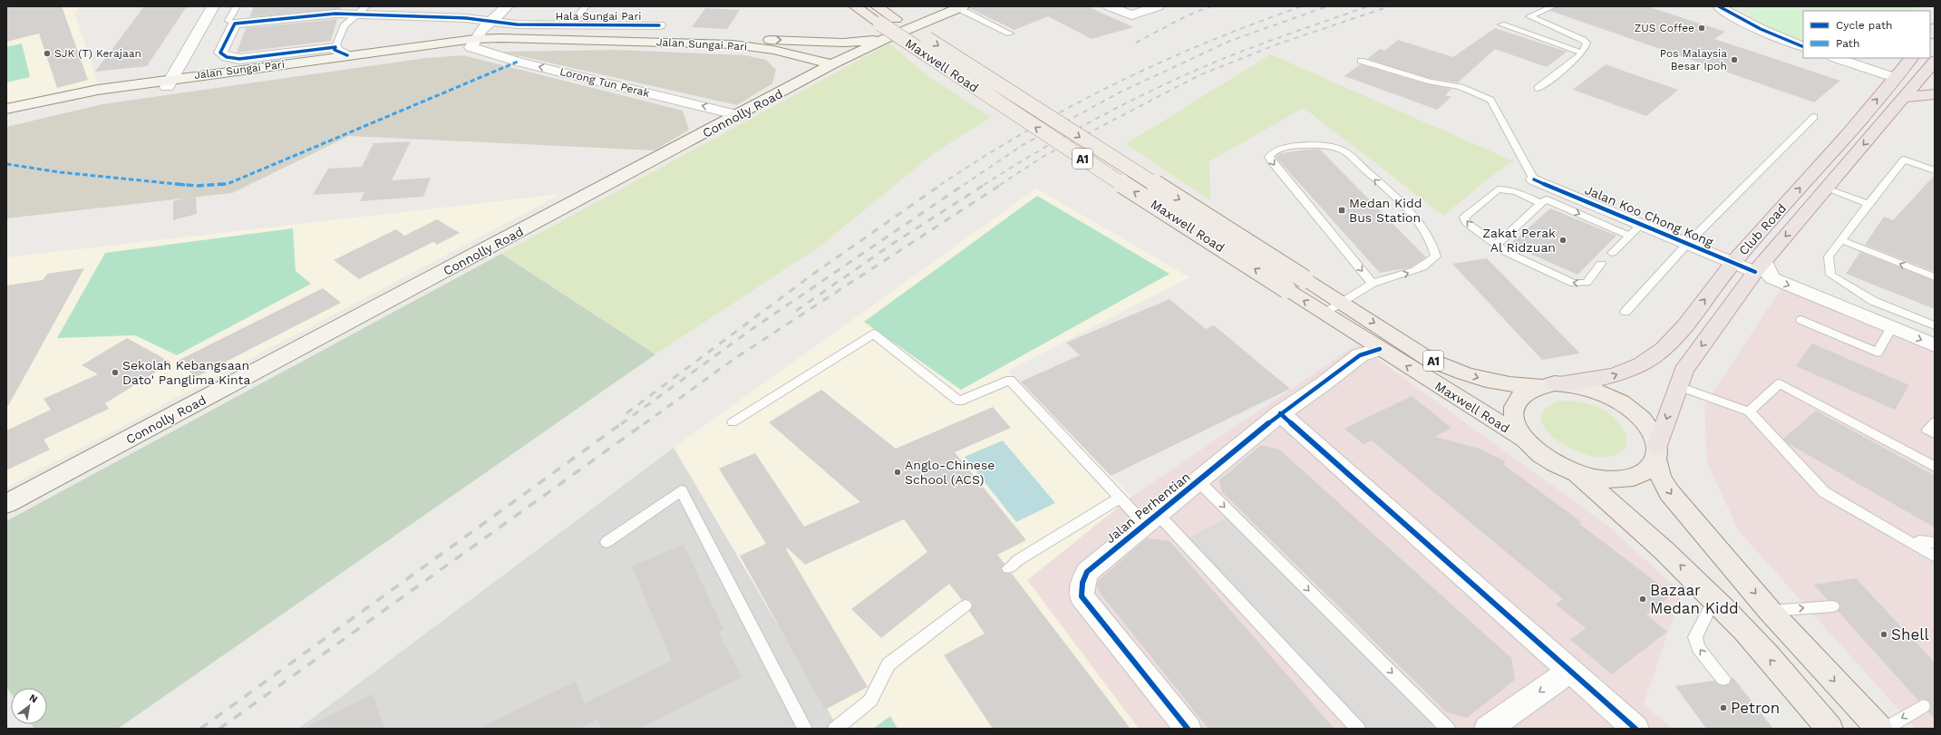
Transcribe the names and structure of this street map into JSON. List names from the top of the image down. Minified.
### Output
{"streets":{"highway":["Club Road"],"main road":["Jalan Sungai Pari","Maxwell Road","Connolly Road","A1"],"street":["Hala Sungai Pari","Lorong Tun Perak","Jalan Koo Chong Kong","Jalan Perhentian"]},"crossings":[["Jalan Sungai Pari","Lorong Tun Perak"],["Jalan Sungai Pari","Connolly Road"],["Maxwell Road","A1"],["Maxwell Road","Club Road"],["Maxwell Road","Jalan Perhentian"],["Lorong Tun Perak","Connolly Road"],["A1","Club Road"],["Jalan Koo Chong Kong","Club Road"]],"one_way":["Lorong Tun Perak"],"places":{"other":["ZUS Coffee","SJK (T) Kerajaan","Pos Malaysia Besar Ipoh","Zakat Perak Al Ridzuan","Sekolah Kebangsaan Dato' Panglima Kinta","Anglo-Chinese School (ACS)","Bazaar Medan Kidd","Shell","Petron"],"transit":["Medan Kidd Bus Station"]},"legend":["Cycle path","Path"],"north":"top right"}
